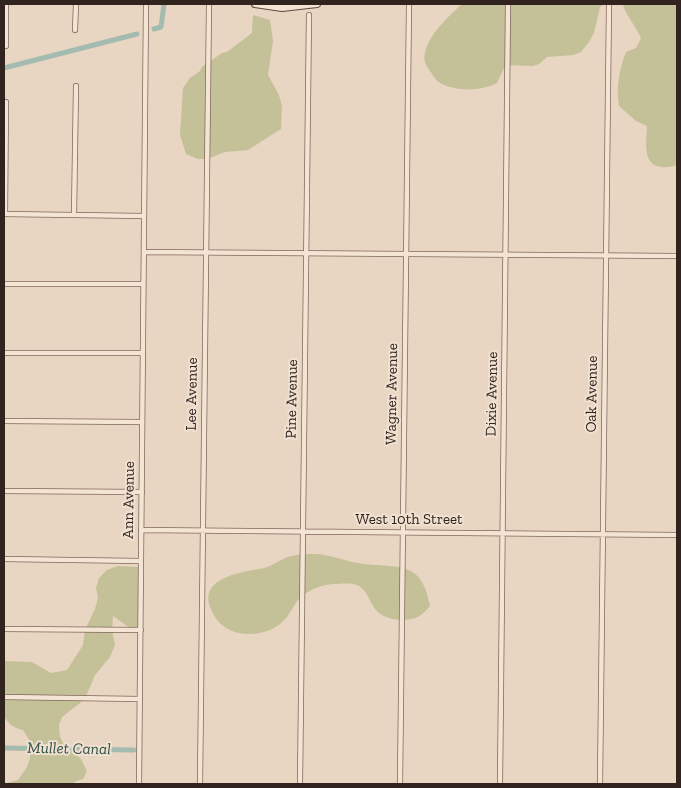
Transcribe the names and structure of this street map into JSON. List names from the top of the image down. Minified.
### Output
{"streets":{"street":["Lee Avenue","Wagner Avenue","Dixie Avenue","Oak Avenue","Pine Avenue","Ann Avenue","West 10th Street"]},"crossings":[["Lee Avenue","West 10th Street"],["Wagner Avenue","West 10th Street"],["Dixie Avenue","West 10th Street"],["Oak Avenue","West 10th Street"],["Pine Avenue","West 10th Street"],["Ann Avenue","West 10th Street"]],"water":["Mullet Canal"]}
